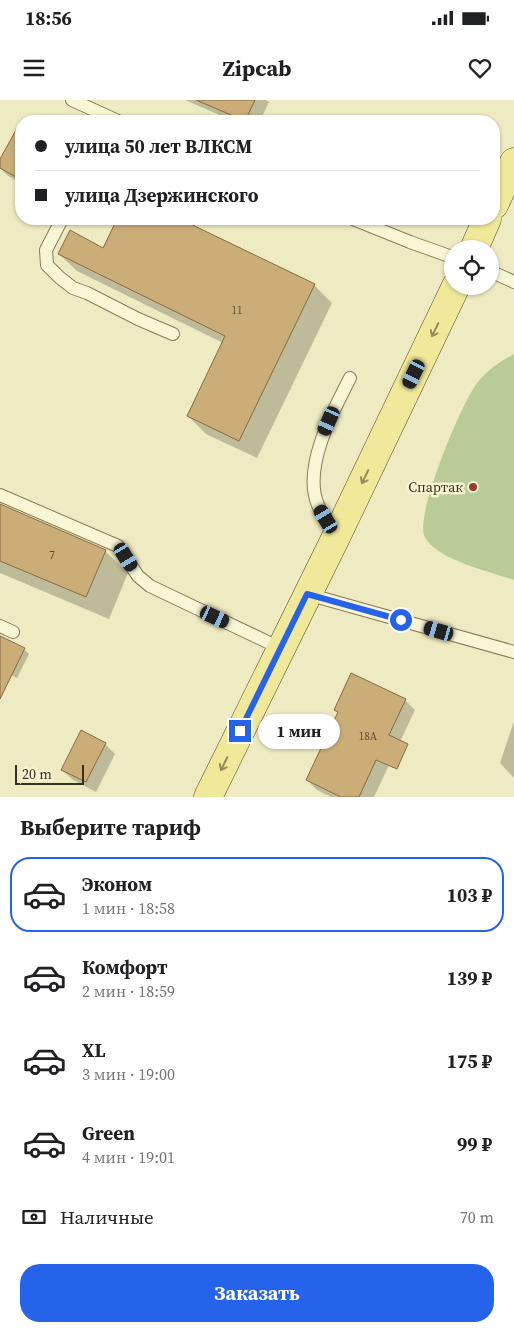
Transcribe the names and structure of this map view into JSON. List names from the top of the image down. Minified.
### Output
{"places":["Спартак"],"house_numbers":["11","7","18А"],"scale_bar":"20 m","page":{"status":"18:56","header":"Zipcab","banner":["улица 50 лет ВЛКСМ","улица Дзержинского"],"bubble":"1 мин","scale":"20 m","heading":"Выберите тариф","list":[{"name":"Эконом","note":"1 мин · 18:58","value":"103 ₽"},{"name":"Комфорт","note":"2 мин · 18:59","value":"139 ₽"},{"name":"XL","note":"3 мин · 19:00","value":"175 ₽"},{"name":"Green","note":"4 мин · 19:01","value":"99 ₽"}],"pay":["Наличные","70 m"],"buttons":"Заказать"}}
